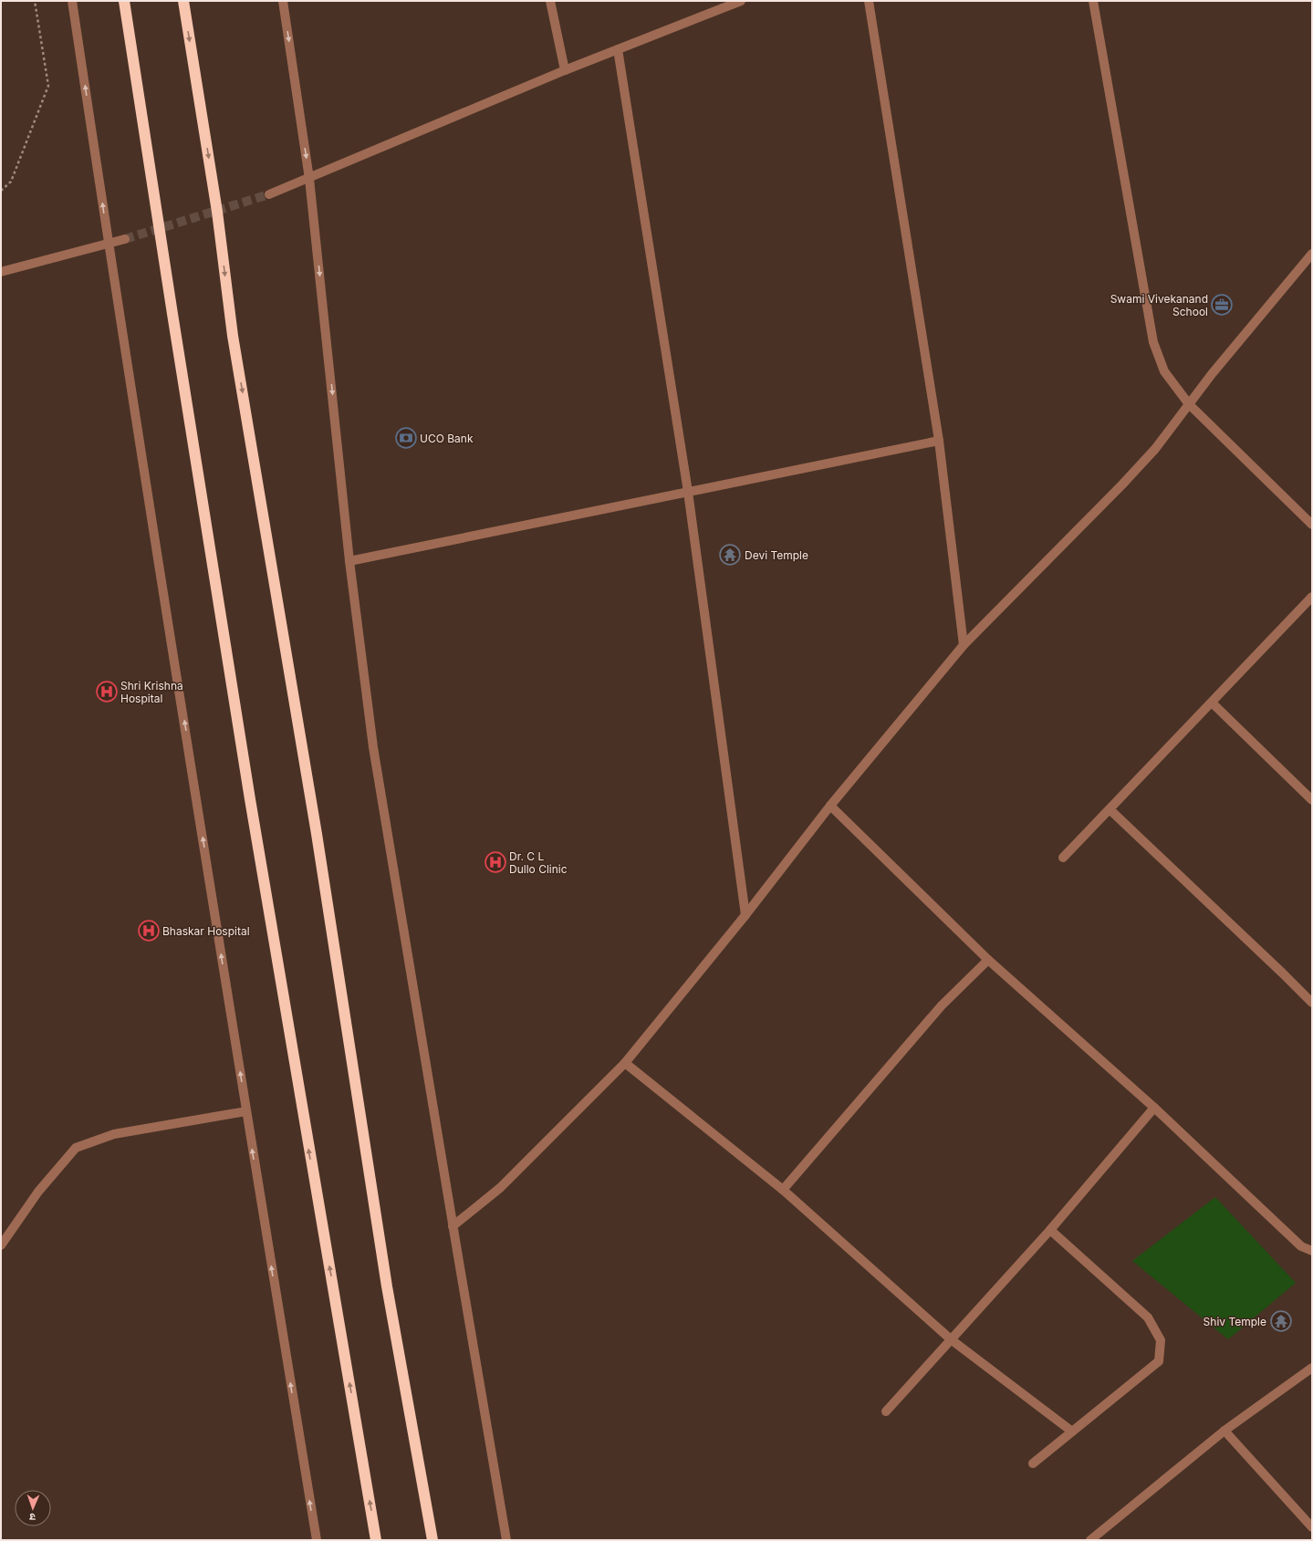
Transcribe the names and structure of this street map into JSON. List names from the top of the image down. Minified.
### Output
{"places":{"office":["Swami Vivekanand School"],"bank":["UCO Bank"],"temple":["Devi Temple","Shiv Temple"],"hospital":["Shri Krishna Hospital","Dr. C L Dullo Clinic","Bhaskar Hospital"]},"north":"bottom"}
